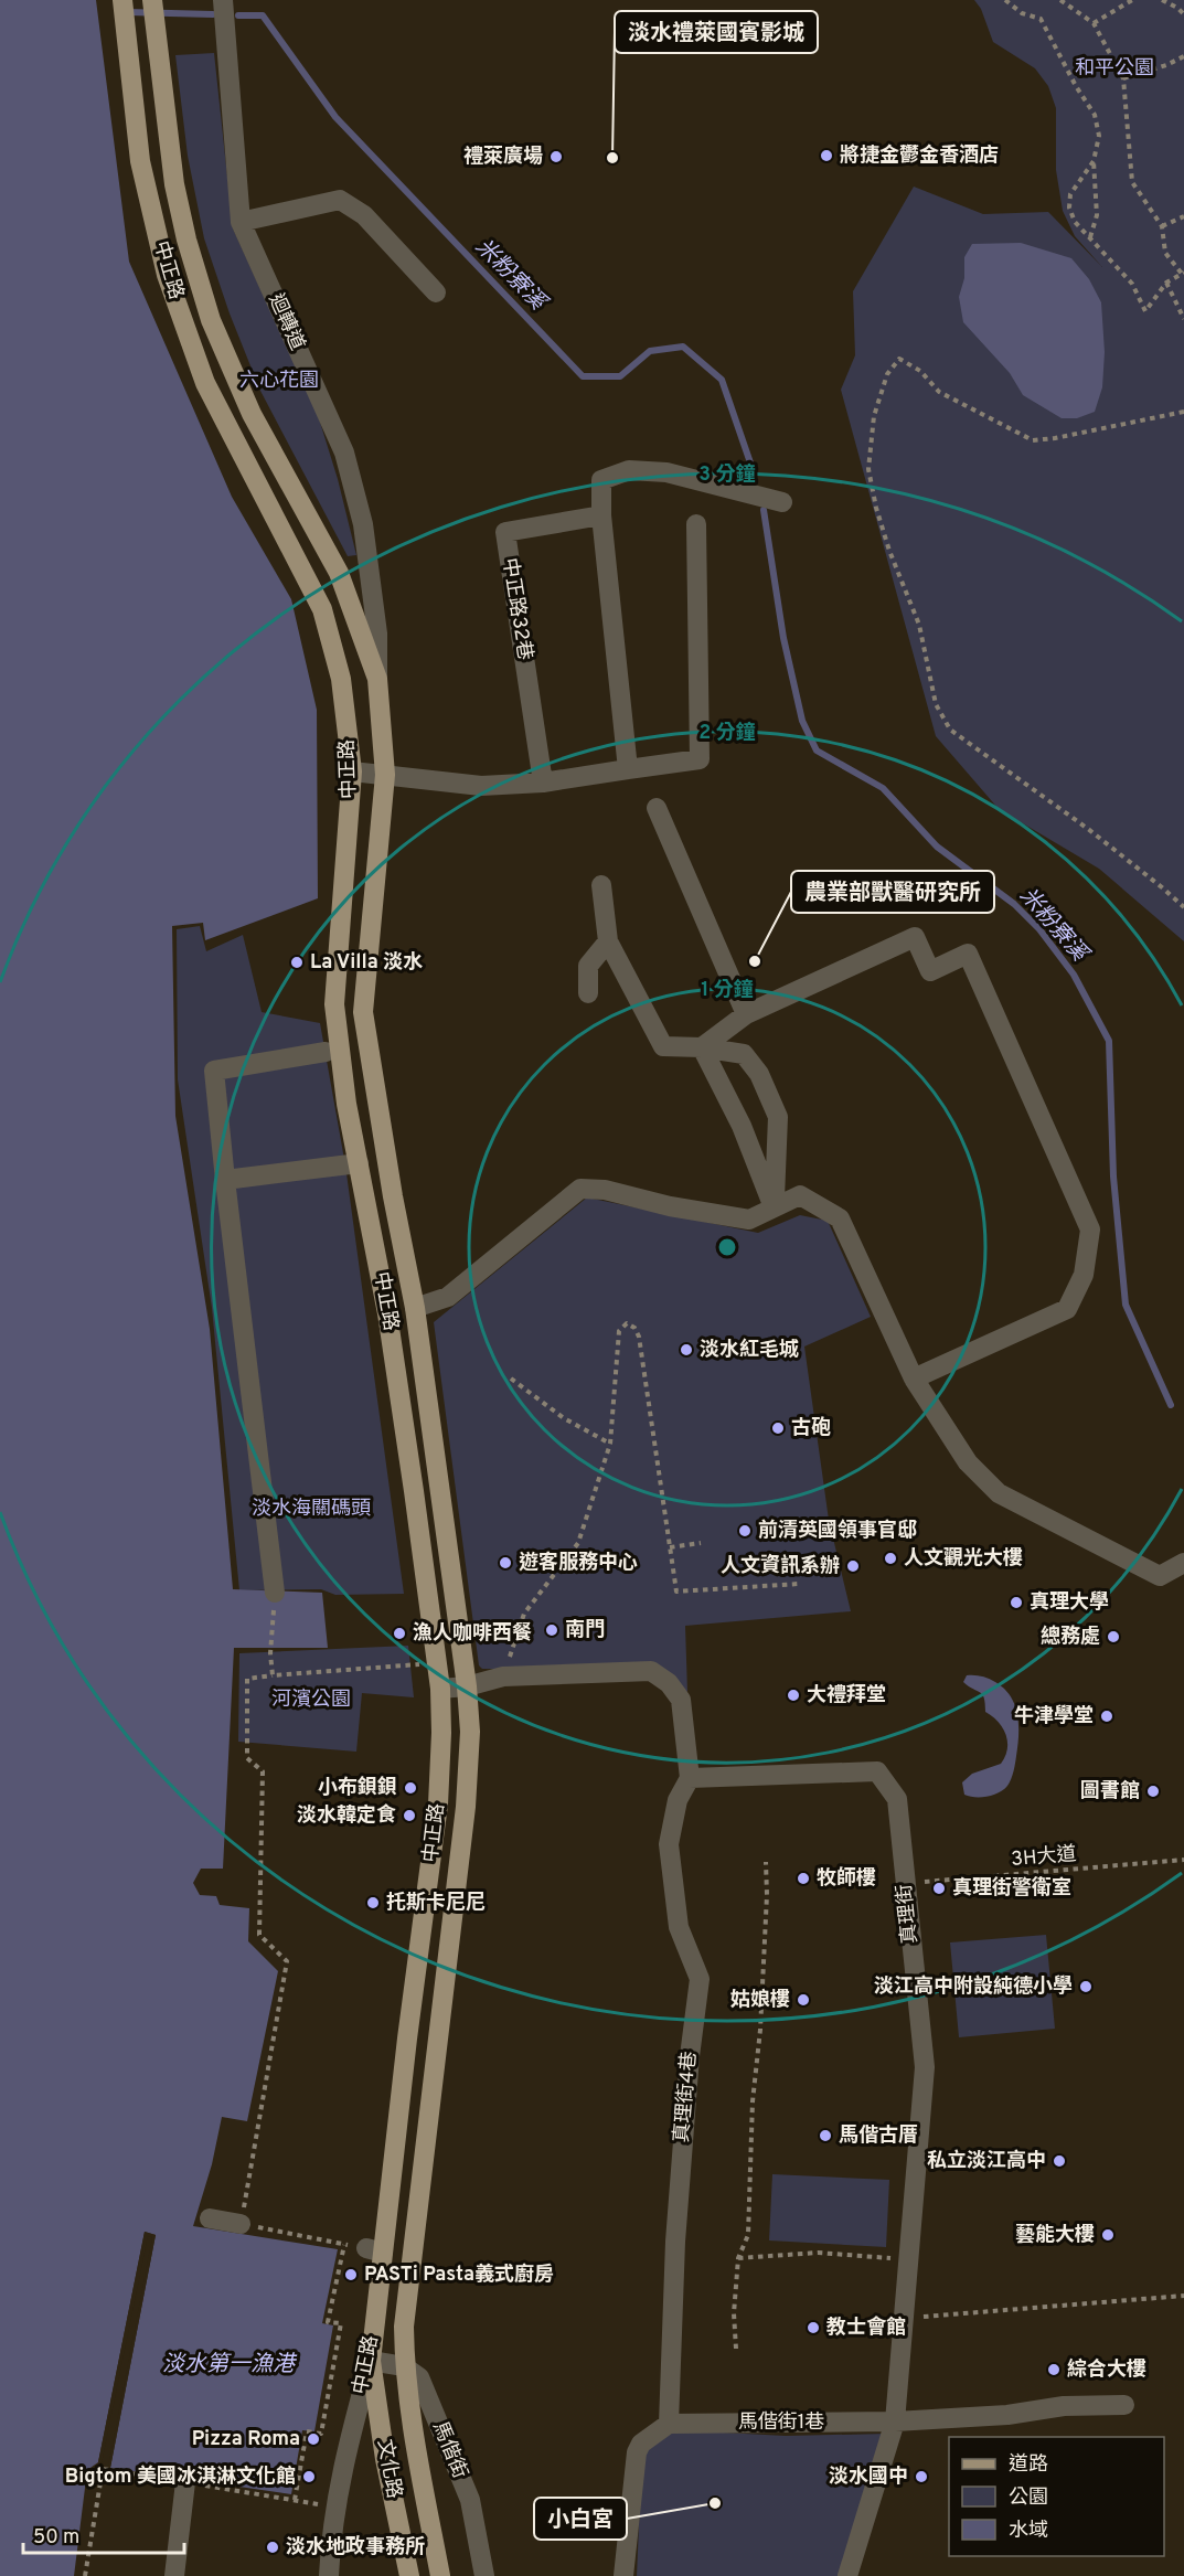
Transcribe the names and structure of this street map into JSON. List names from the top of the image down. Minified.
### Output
{"streets":{"main road":["中正路","文化路"],"street":["迴轉道","中正路32巷","真理街","真理街4巷","馬偕街1巷","馬偕街"],"path":["3H大道"]},"crossings":[["中正路","迴轉道"],["中正路","馬偕街"],["中正路","文化路"],["3H大道","真理街"],["真理街","真理街4巷"],["真理街","馬偕街1巷"],["真理街4巷","馬偕街1巷"],["馬偕街","文化路"]],"water":["米粉寮溪","淡水第一漁港"],"parks":["和平公園","六心花園","淡水海關碼頭","河濱公園"],"places":["將捷金鬱金香酒店","禮萊廣場","淡水禮萊國賓影城","農業部獸醫研究所","La Villa 淡水","淡水紅毛城","古砲","前清英國領事官邸","人文觀光大樓","遊客服務中心","人文資訊系辦","真理大學","南門","漁人咖啡西餐","總務處","大禮拜堂","牛津學堂","小布鋇鋇","圖書館","淡水韓定食","牧師樓","真理街警衛室","托斯卡尼尼","淡江高中附設純德小學","姑娘樓","馬偕古厝","私立淡江高中","藝能大樓","PASTi Pasta義式廚房","教士會館","綜合大樓","Pizza Roma","Bigtom 美國冰淇淋文化館","淡水國中","小白宮","淡水地政事務所"],"legend":["道路","公園","水域"],"scale_bar":"50 m","rings":["3 分鐘","2 分鐘","1 分鐘"]}
